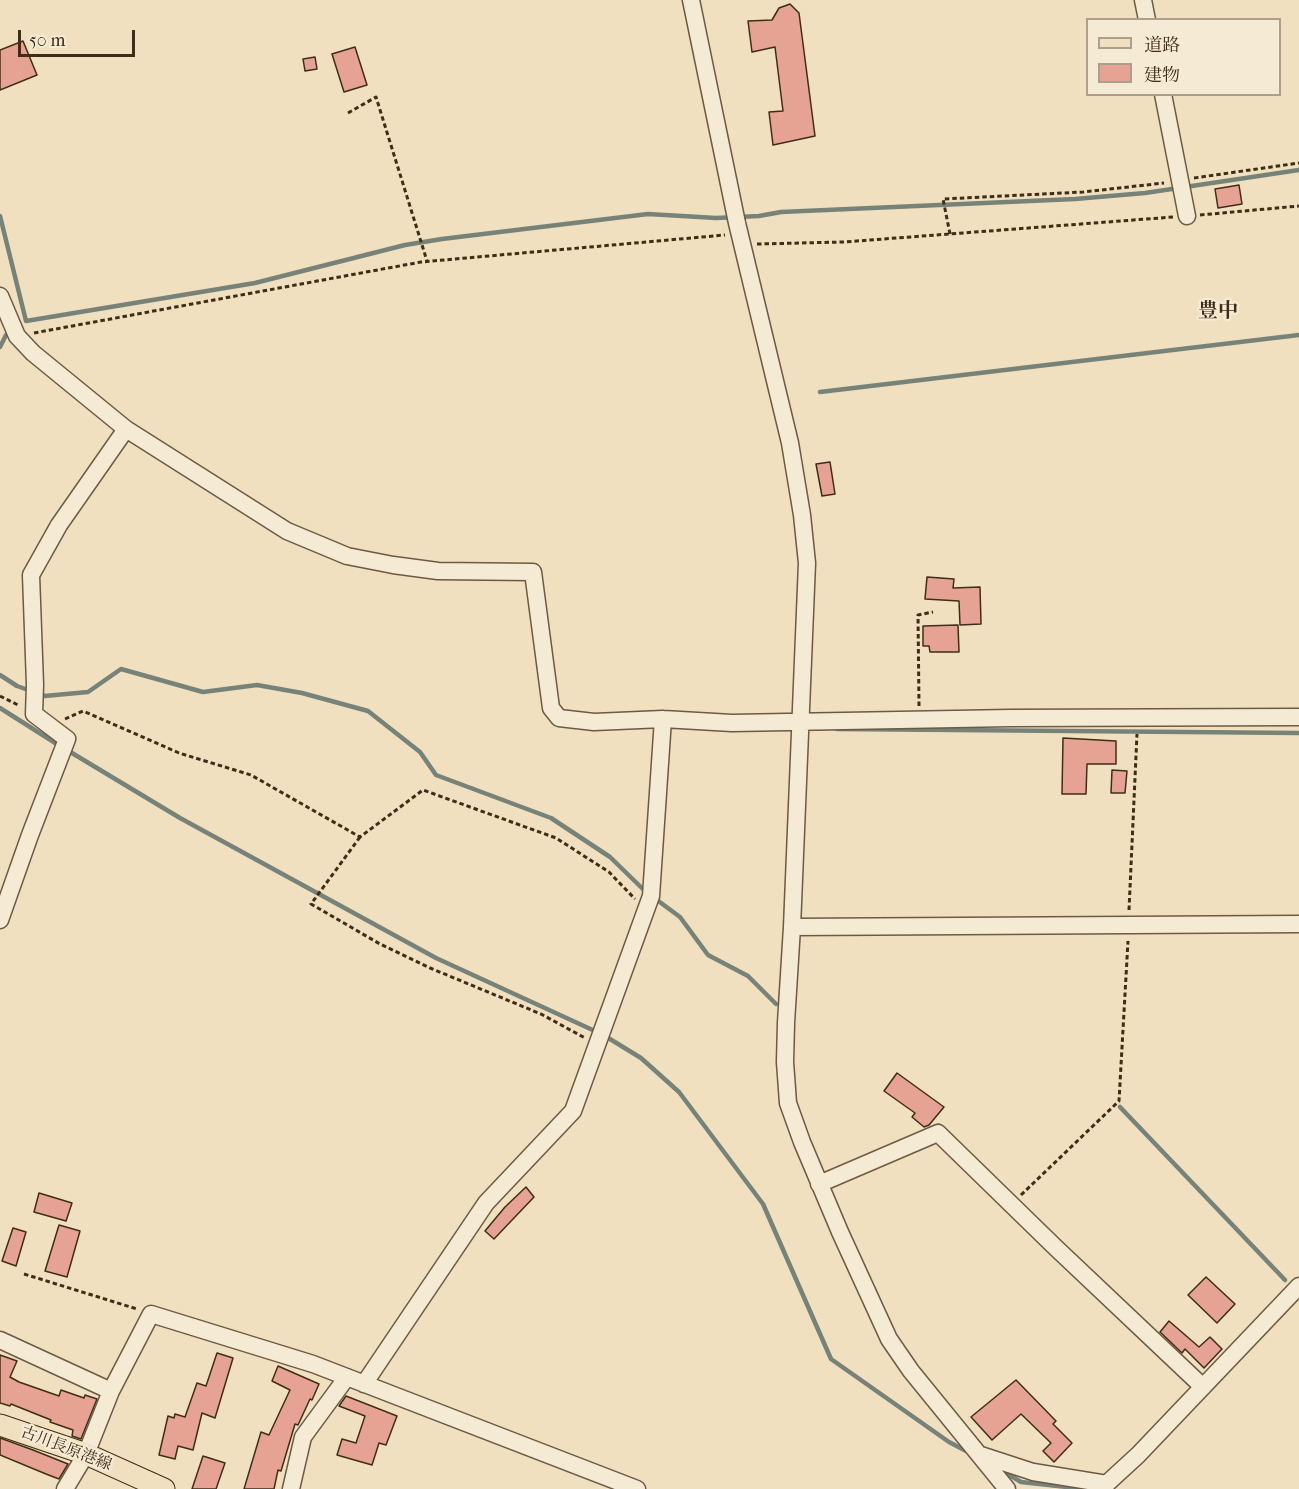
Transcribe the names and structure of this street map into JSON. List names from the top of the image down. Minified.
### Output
{"streets":{"main road":["古川長原港線"]},"districts":["豊中"],"legend":["道路","建物"],"scale_bar":"50 m"}
